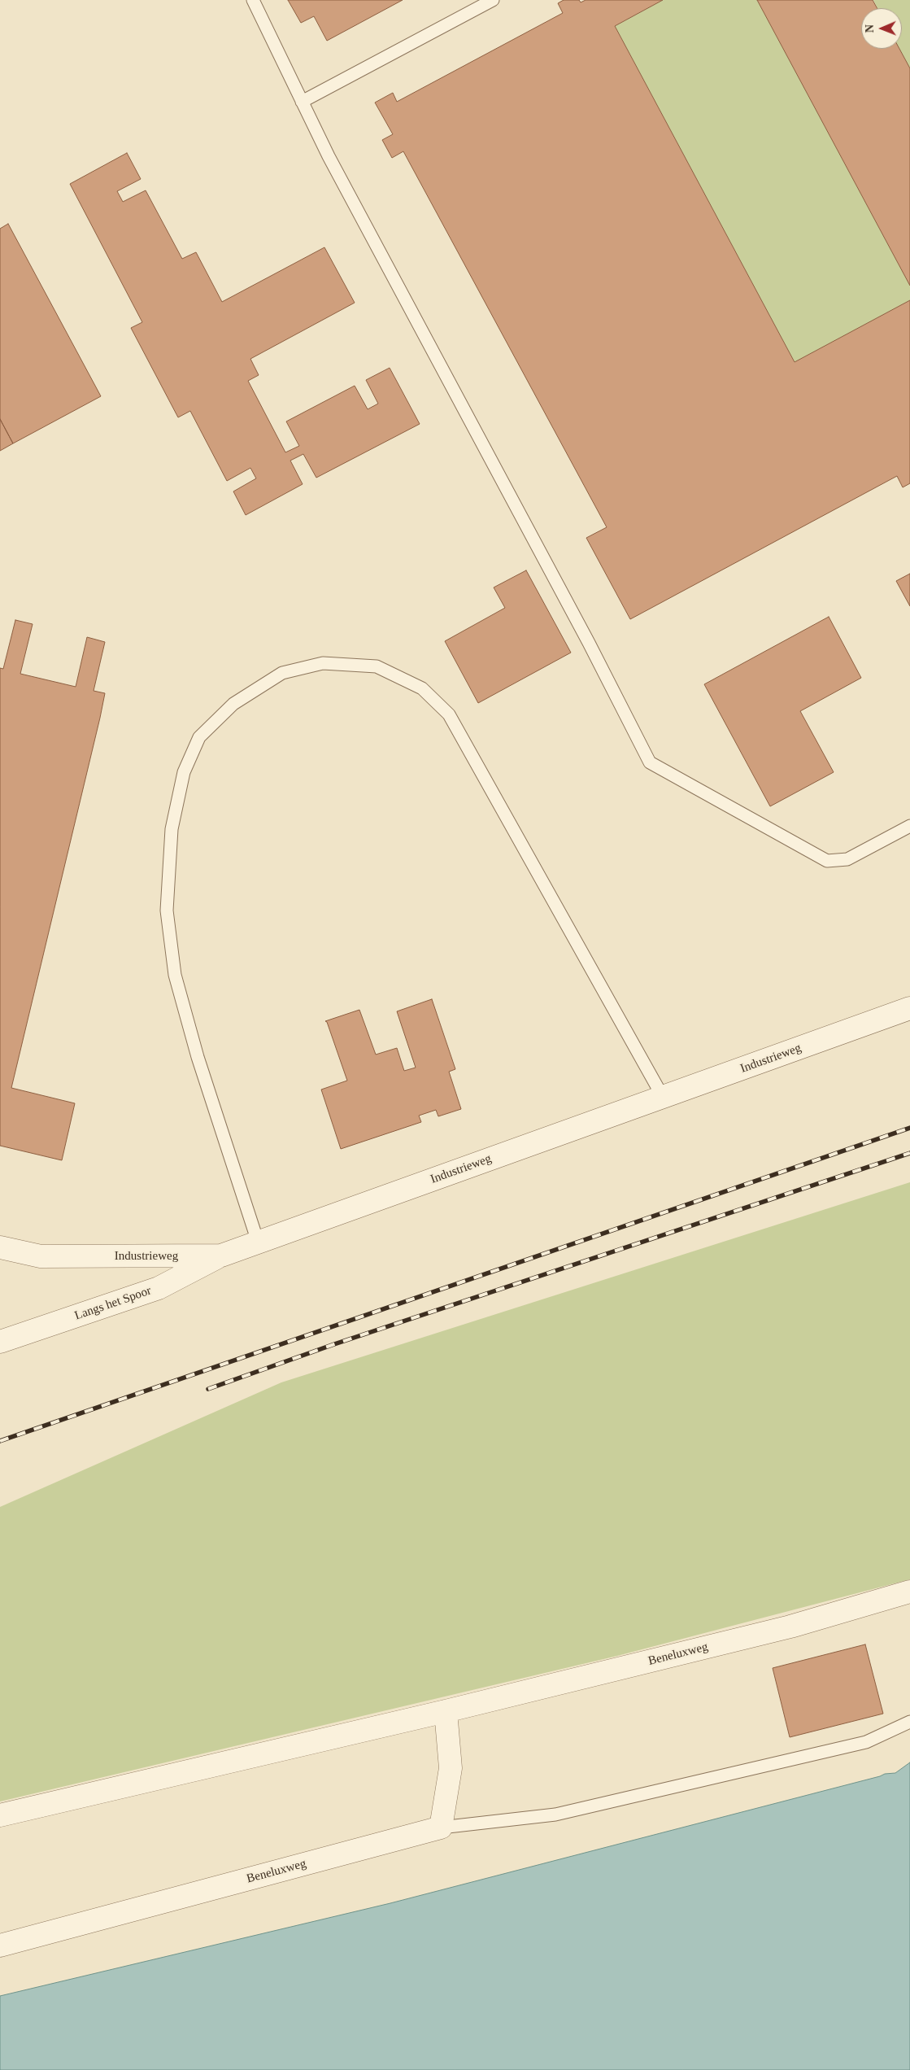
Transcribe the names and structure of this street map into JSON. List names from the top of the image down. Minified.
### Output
{"streets":{"street":["Industrieweg","Langs het Spoor","Beneluxweg"]},"crossings":[["Industrieweg","Langs het Spoor"]],"north":"left"}
